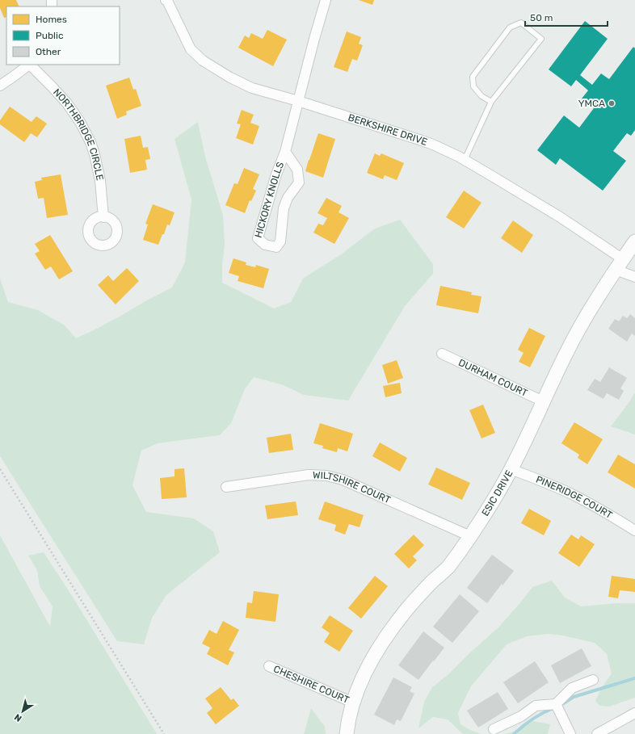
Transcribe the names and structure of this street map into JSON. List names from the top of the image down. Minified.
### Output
{"streets":{"street":["BERKSHIRE DRIVE","NORTHBRIDGE CIRCLE","HICKORY KNOLLS","DURHAM COURT","WILTSHIRE COURT","ESIC DRIVE","PINERIDGE COURT","CHESHIRE COURT"]},"crossings":[["BERKSHIRE DRIVE","HICKORY KNOLLS"],["BERKSHIRE DRIVE","ESIC DRIVE"],["DURHAM COURT","ESIC DRIVE"],["WILTSHIRE COURT","ESIC DRIVE"],["ESIC DRIVE","PINERIDGE COURT"],["ESIC DRIVE","CHESHIRE COURT"]],"places":["YMCA"],"legend":["Homes","Public","Other"],"scale_bar":"50 m","north":"bottom left"}
